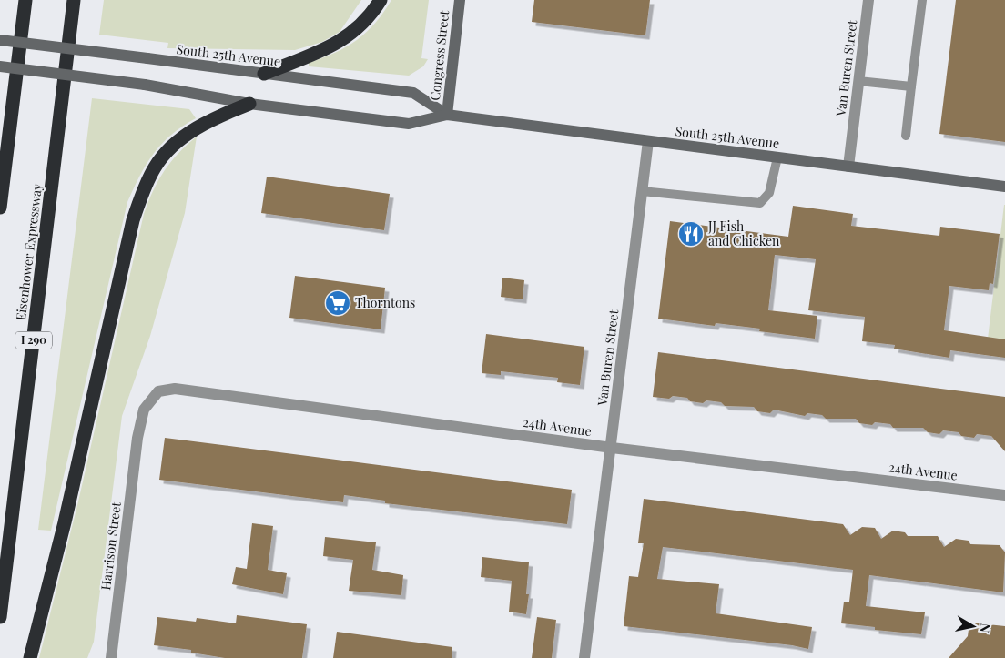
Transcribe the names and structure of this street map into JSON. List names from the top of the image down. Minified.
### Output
{"streets":{"highway":["Eisenhower Expressway","I 290"],"main road":["South 25th Avenue","Congress Street"],"street":["Van Buren Street","24th Avenue","Harrison Street"]},"crossings":[["South 25th Avenue","Congress Street"],["South 25th Avenue","Van Buren Street"],["Van Buren Street","24th Avenue"],["24th Avenue","Harrison Street"]],"places":{"restaurant":["JJ Fish and Chicken"],"supermarket":["Thorntons"]},"north":"right"}
